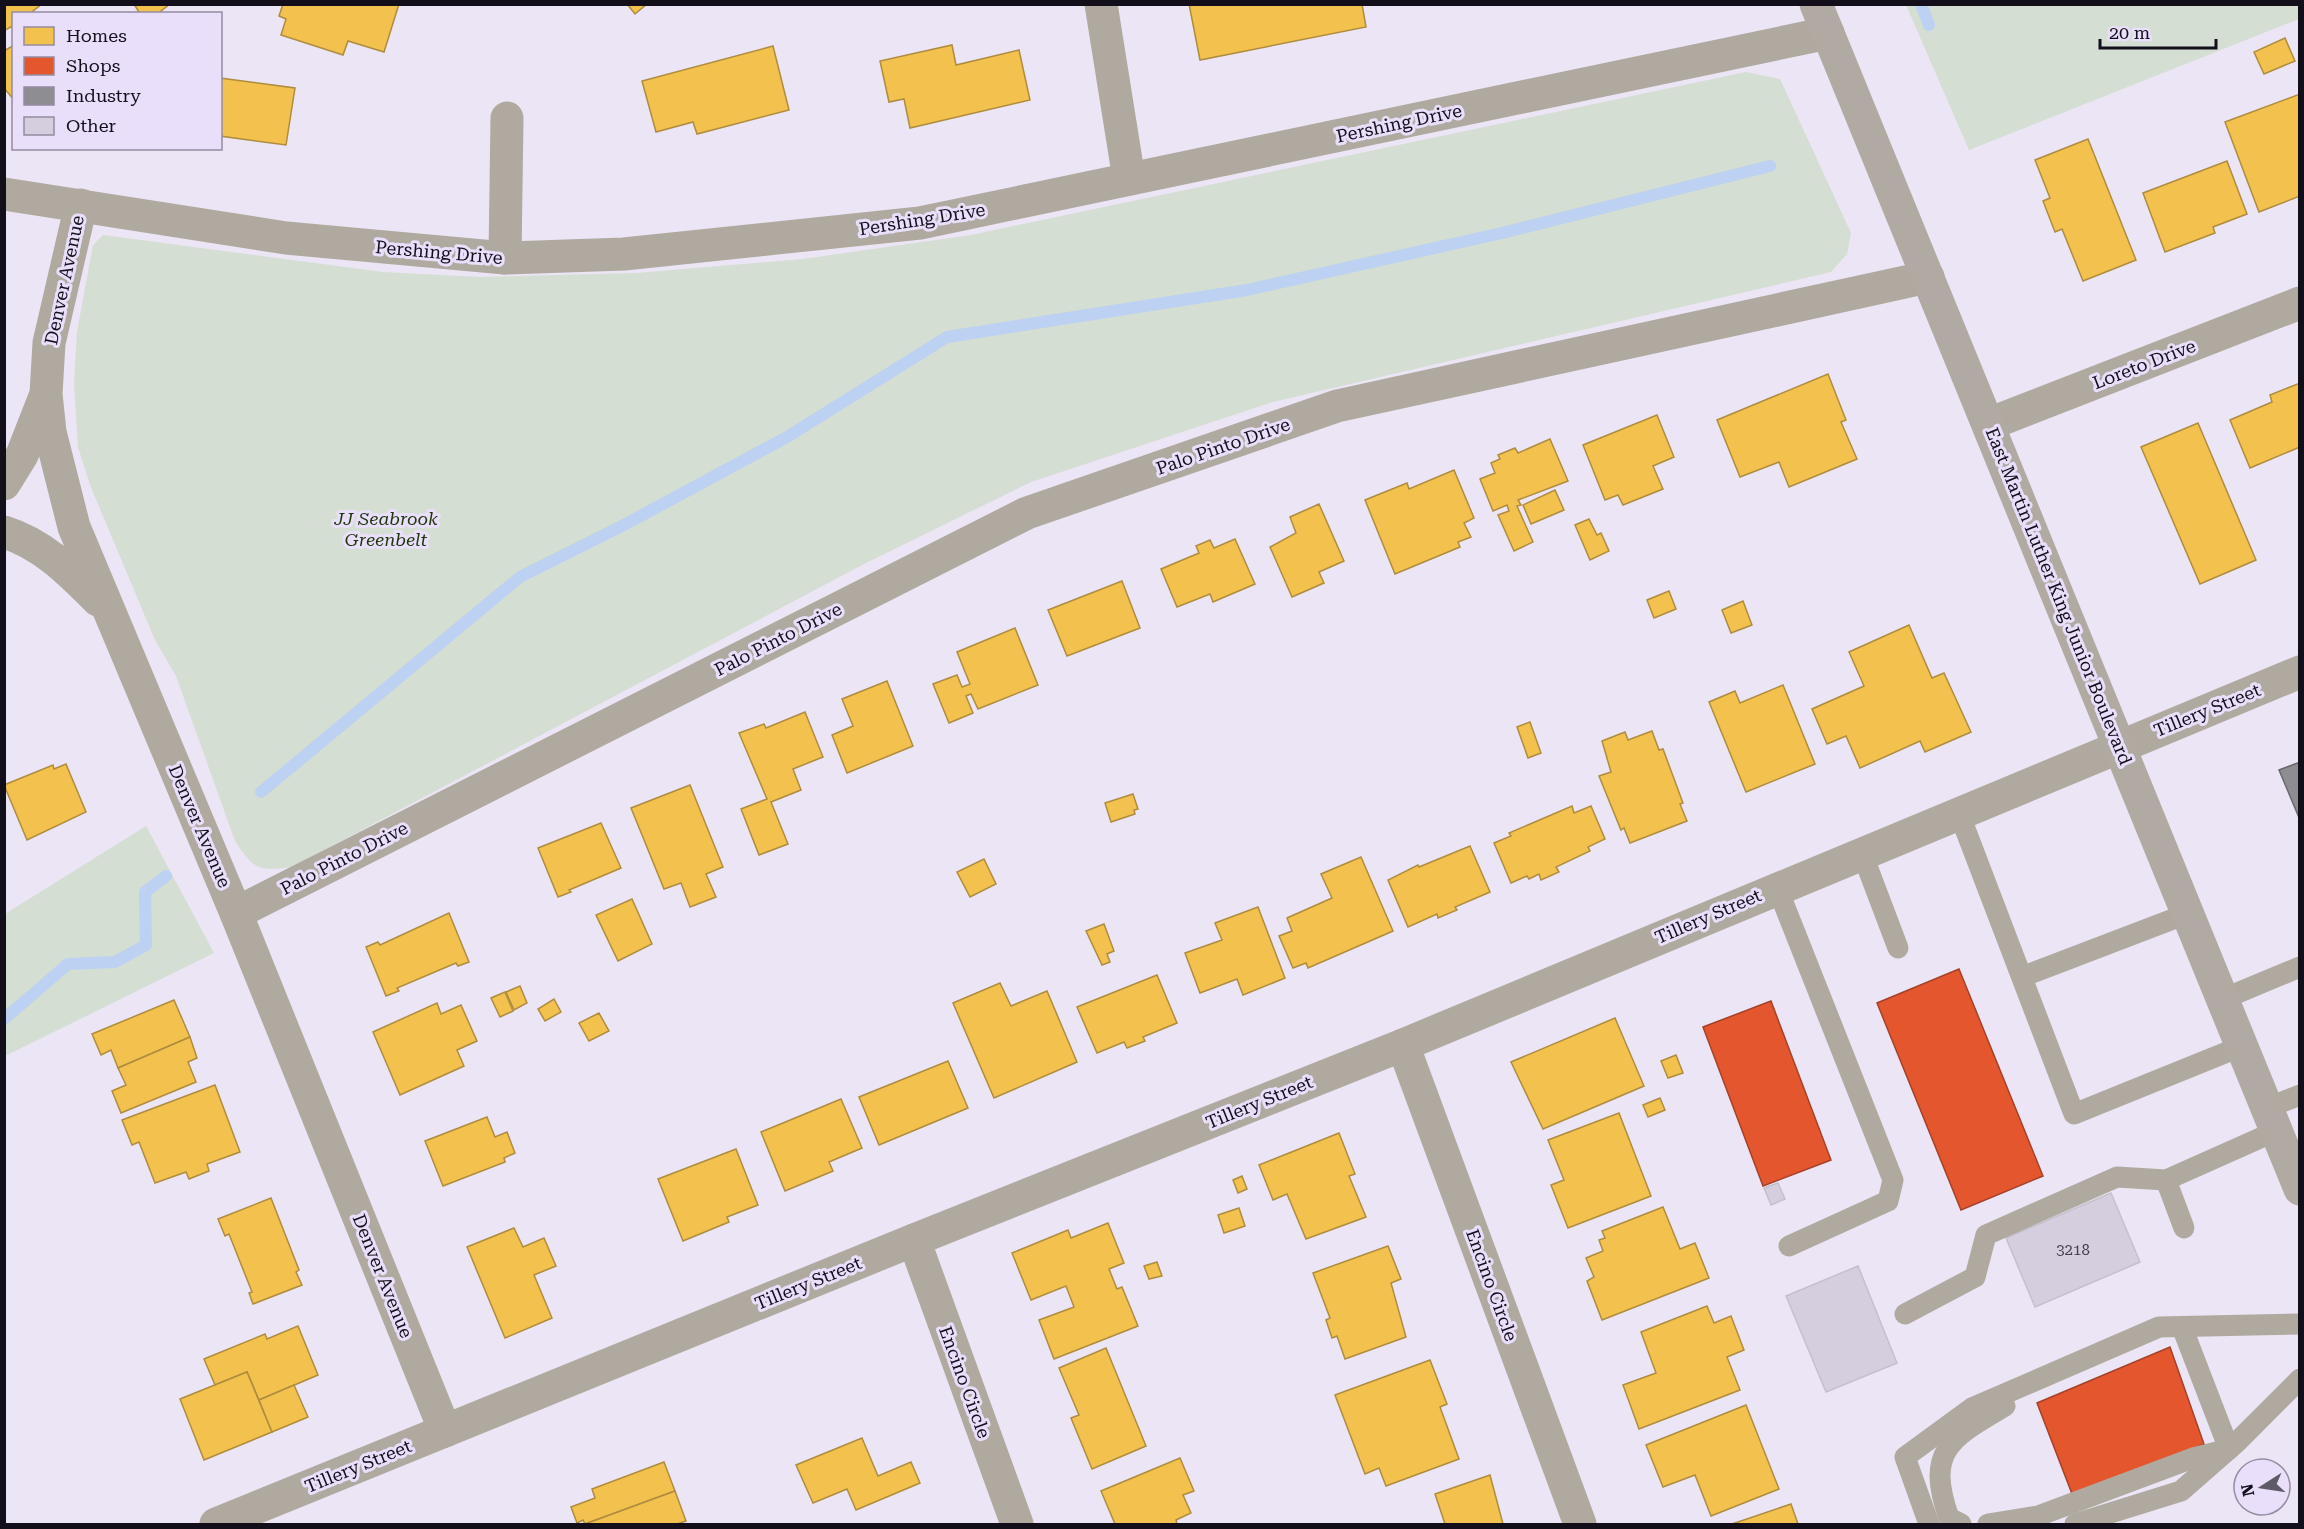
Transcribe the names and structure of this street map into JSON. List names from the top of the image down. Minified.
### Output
{"streets":{"main road":["East Martin Luther King Junior Boulevard"],"street":["Pershing Drive","Denver Avenue","Loreto Drive","Palo Pinto Drive","Tillery Street","Encino Circle"]},"crossings":[["Pershing Drive","Denver Avenue"],["Pershing Drive","East Martin Luther King Junior Boulevard"],["Denver Avenue","Palo Pinto Drive"],["Denver Avenue","Tillery Street"],["Loreto Drive","East Martin Luther King Junior Boulevard"],["Palo Pinto Drive","East Martin Luther King Junior Boulevard"],["East Martin Luther King Junior Boulevard","Tillery Street"],["Tillery Street","Encino Circle"]],"parks":["JJ Seabrook Greenbelt"],"house_numbers":["3218"],"legend":["Homes","Shops","Industry","Other"],"scale_bar":"20 m","north":"left"}
